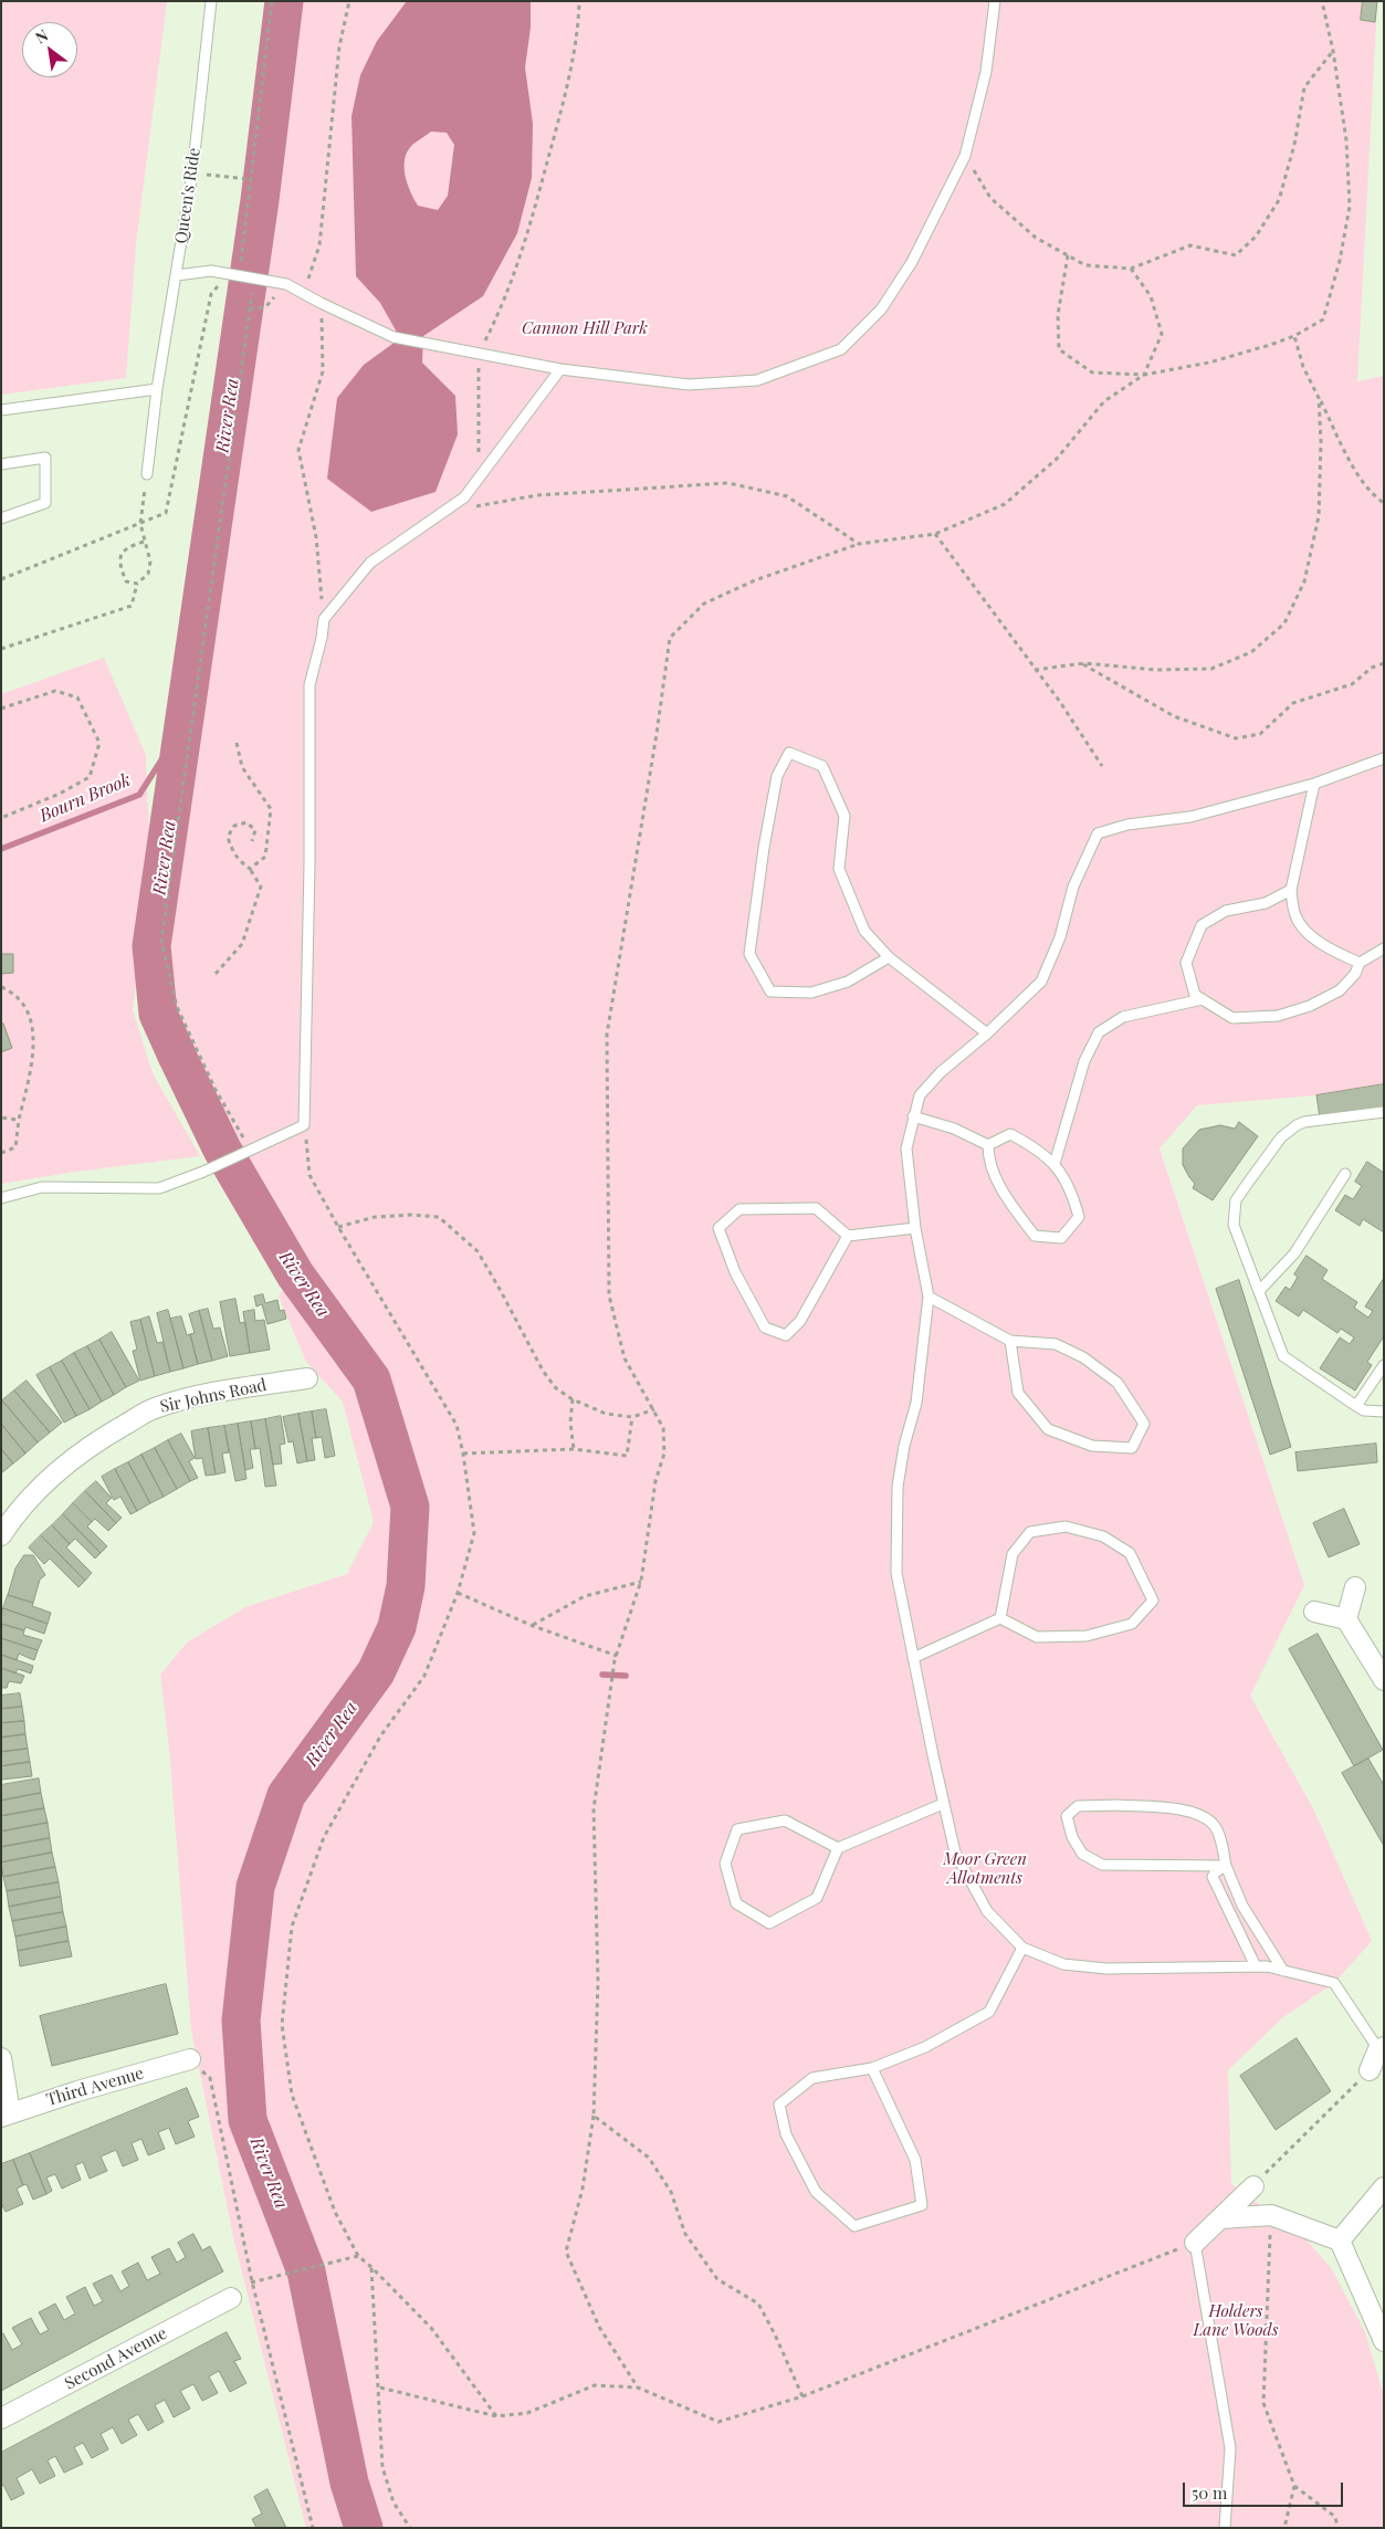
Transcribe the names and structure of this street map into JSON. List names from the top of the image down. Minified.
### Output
{"streets":{"street":["Sir Johns Road","Third Avenue","Second Avenue"],"lane":["Queen's Ride"]},"water":["River Rea","Bourn Brook"],"parks":["Cannon Hill Park","Moor Green Allotments","Holders Lane Woods"],"scale_bar":"50 m","north":"top left"}
